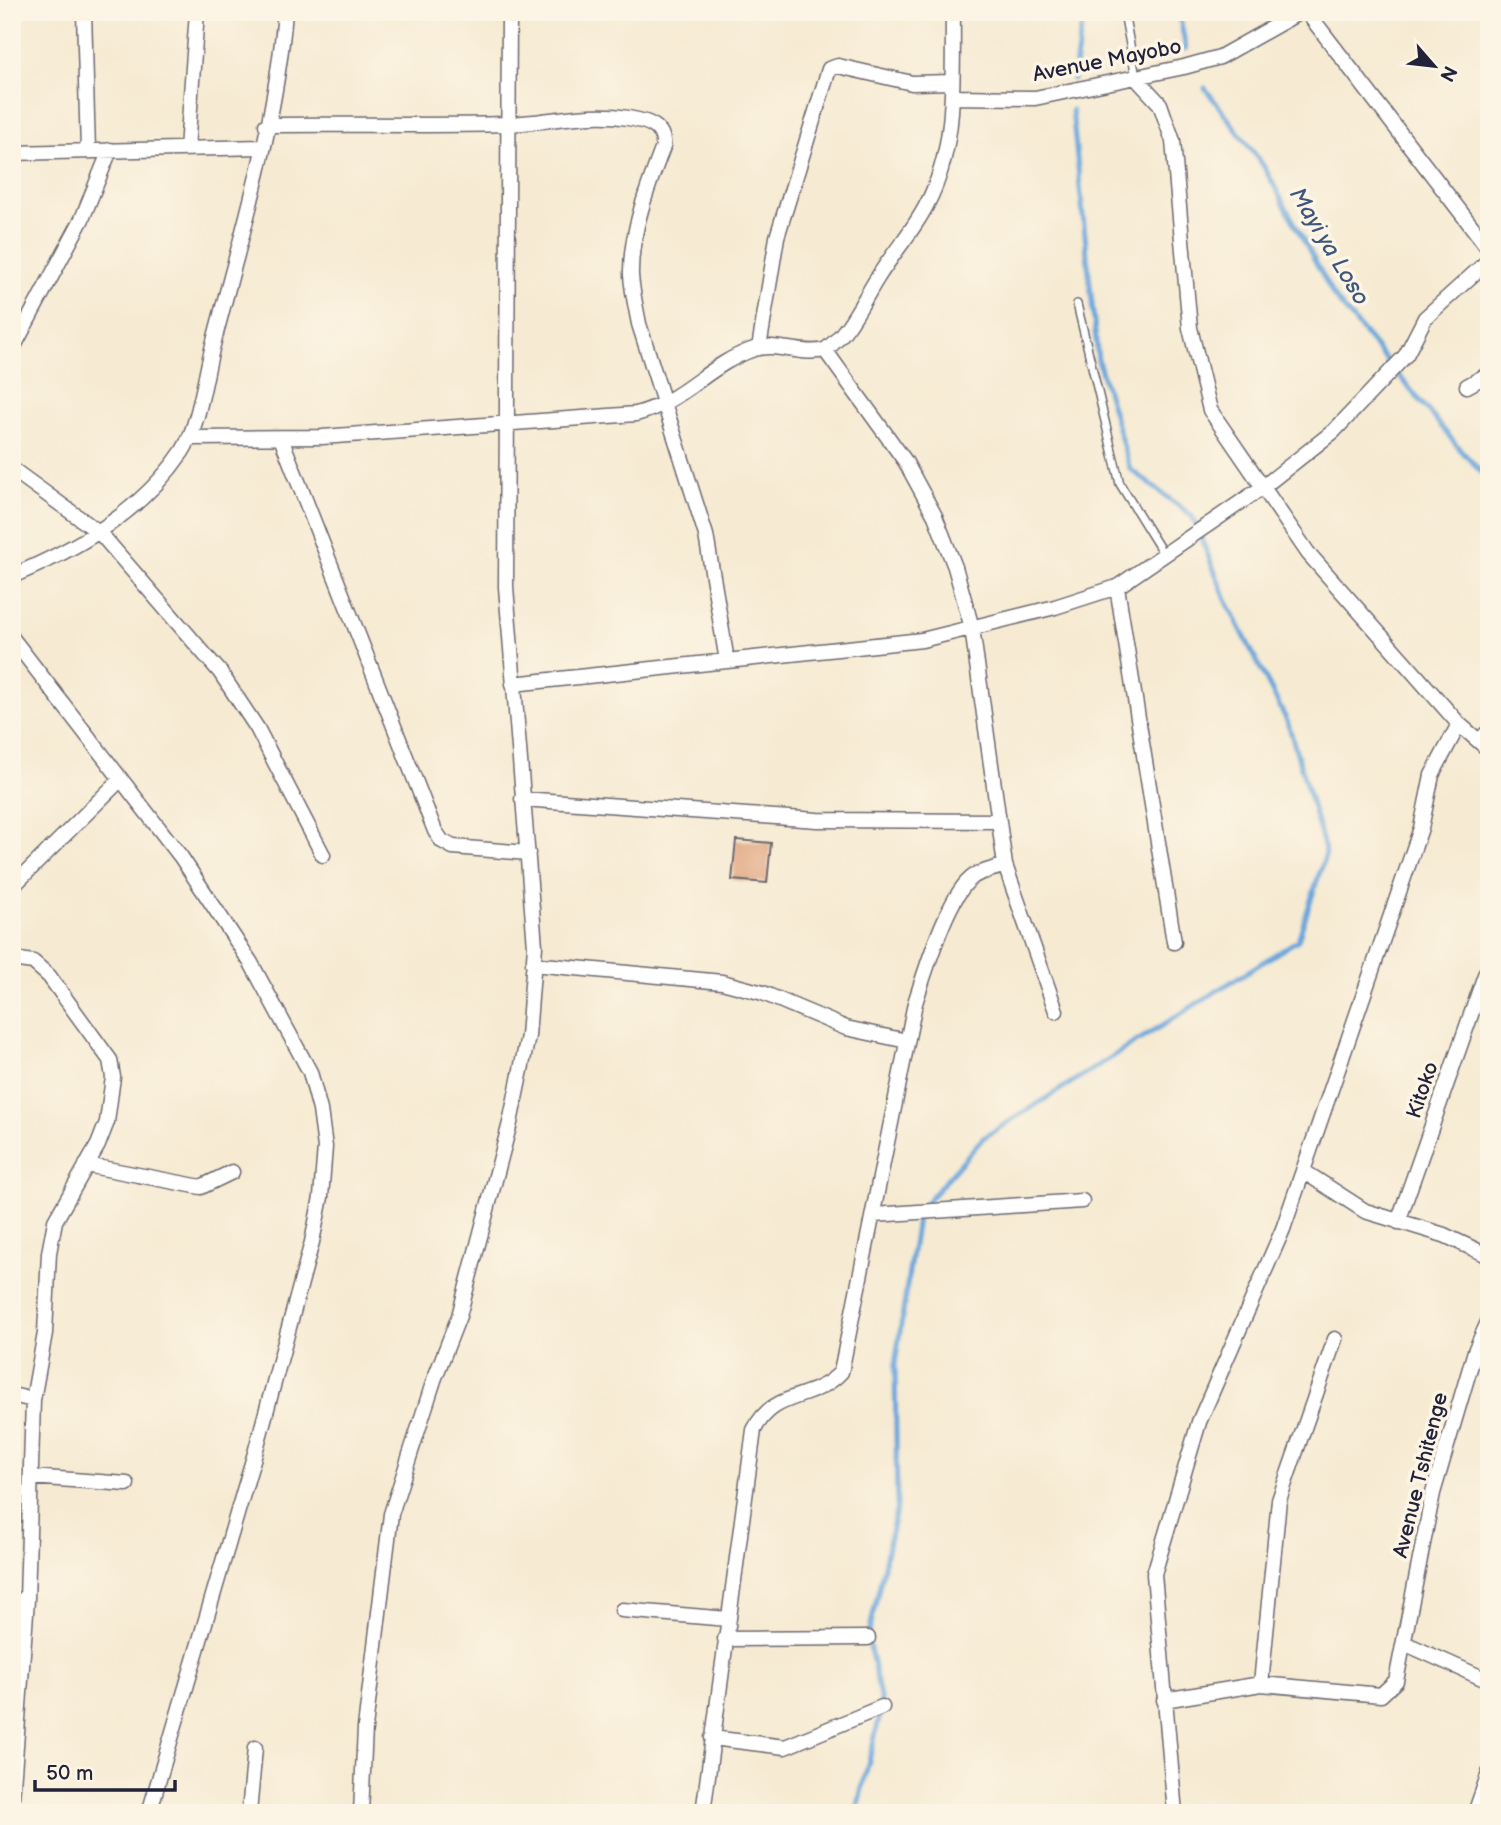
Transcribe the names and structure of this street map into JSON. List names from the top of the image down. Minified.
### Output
{"streets":{"street":["Avenue Mayobo","Kitoko","Avenue Tshitenge"]},"water":["Mayi ya Loso"],"scale_bar":"50 m","north":"bottom right"}
